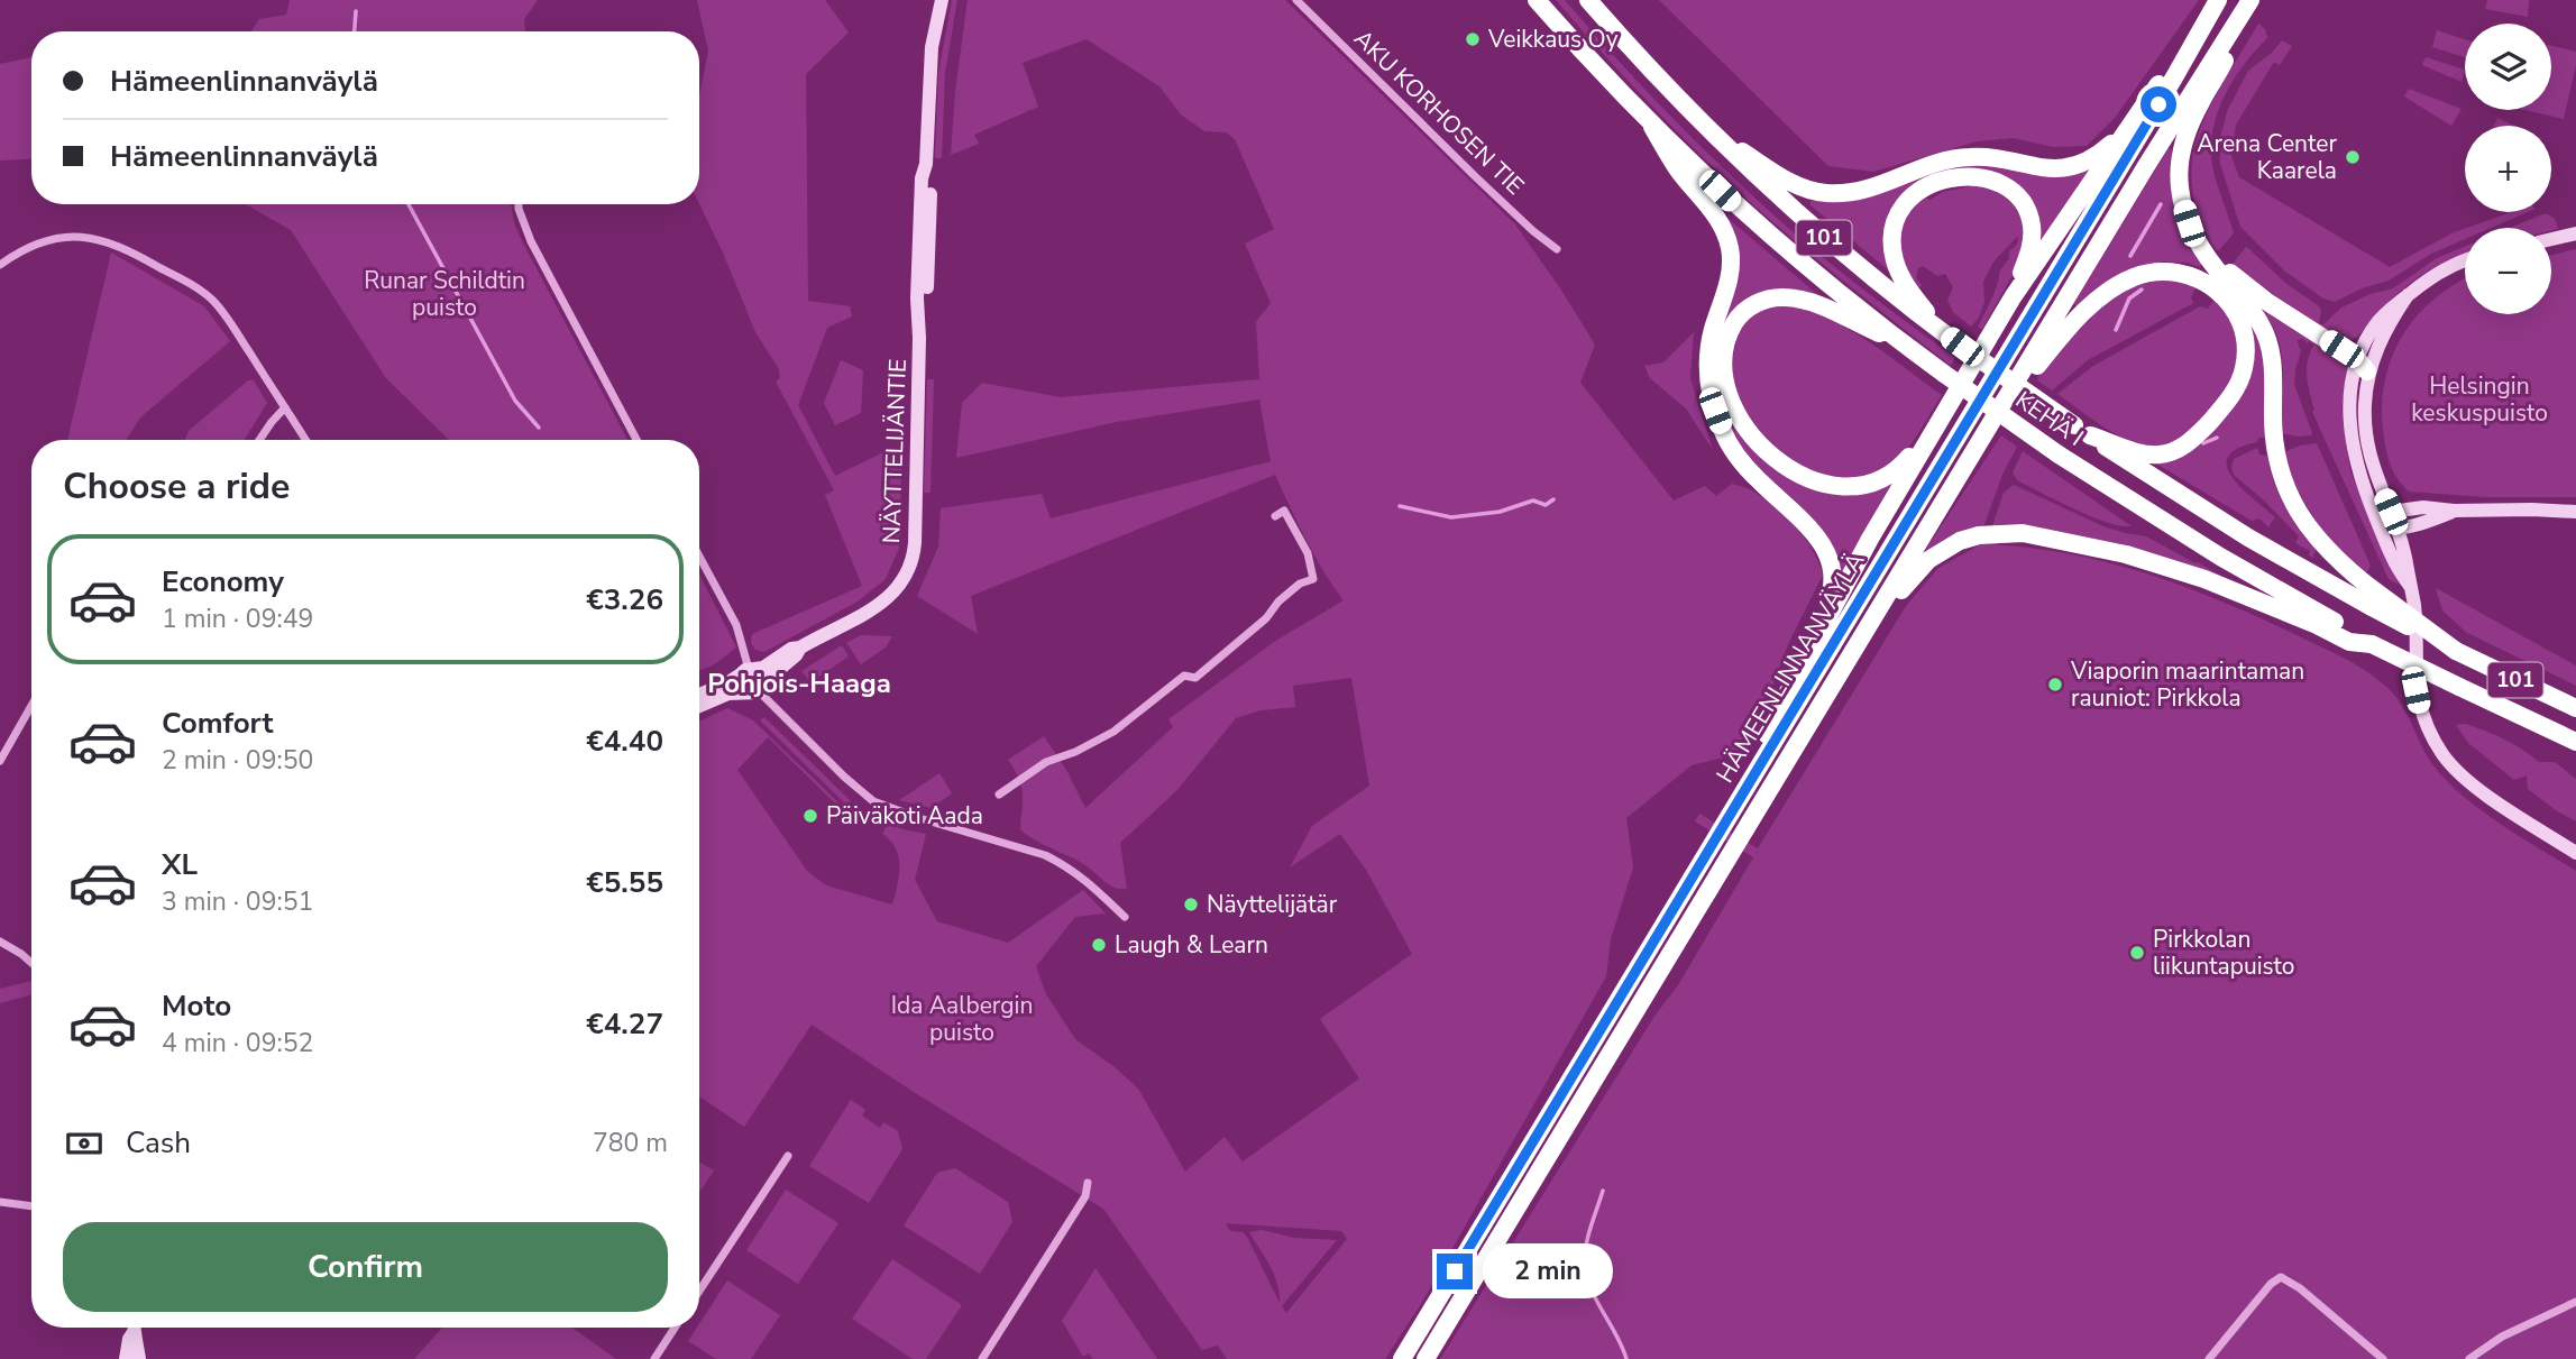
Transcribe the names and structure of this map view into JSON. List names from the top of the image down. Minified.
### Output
{"streets":{"highway":["101","KEHÄ I","HÄMEENLINNANVÄYLÄ"],"main road":["NÄYTTELIJÄNTIE"],"street":["AKU KORHOSEN TIE"]},"districts":["Pohjois-Haaga"],"parks":["Runar Schildtin puisto","Helsingin keskuspuisto","Ida Aalbergin puisto"],"places":["Veikkaus Oy","Arena Center Kaarela","Viaporin maarintaman rauniot: Pirkkola","Päiväkoti Aada","Näyttelijätär","Laugh & Learn","Pirkkolan liikuntapuisto"],"page":{"map_buttons":["+","−"],"banner":["Hämeenlinnanväylä","Hämeenlinnanväylä"],"heading":"Choose a ride","list":[{"name":"Economy","note":"1 min · 09:49","value":"€3.26"},{"name":"Comfort","note":"2 min · 09:50","value":"€4.40"},{"name":"XL","note":"3 min · 09:51","value":"€5.55"},{"name":"Moto","note":"4 min · 09:52","value":"€4.27"}],"pay":["Cash","780 m"],"buttons":"Confirm","bubble":"2 min"}}
